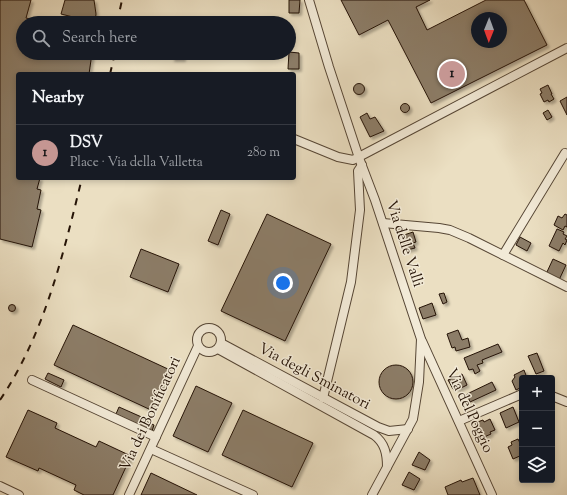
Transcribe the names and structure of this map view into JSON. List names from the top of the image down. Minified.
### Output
{"streets":{"street":["Via delle Valli","Via degli Sminatori","Via del Poggio","Via dei Bonificatori"]},"crossings":[["Via delle Valli","Via degli Sminatori"],["Via delle Valli","Via del Poggio"],["Via degli Sminatori","Via dei Bonificatori"]],"north":"bottom","page":{"search":"Search here","pins":"1","heading":"Nearby","list":[{"mark":"1","name":"DSV","note":"Place · Via della Valletta","value":"280 m"}],"map_buttons":["+","−"]}}
